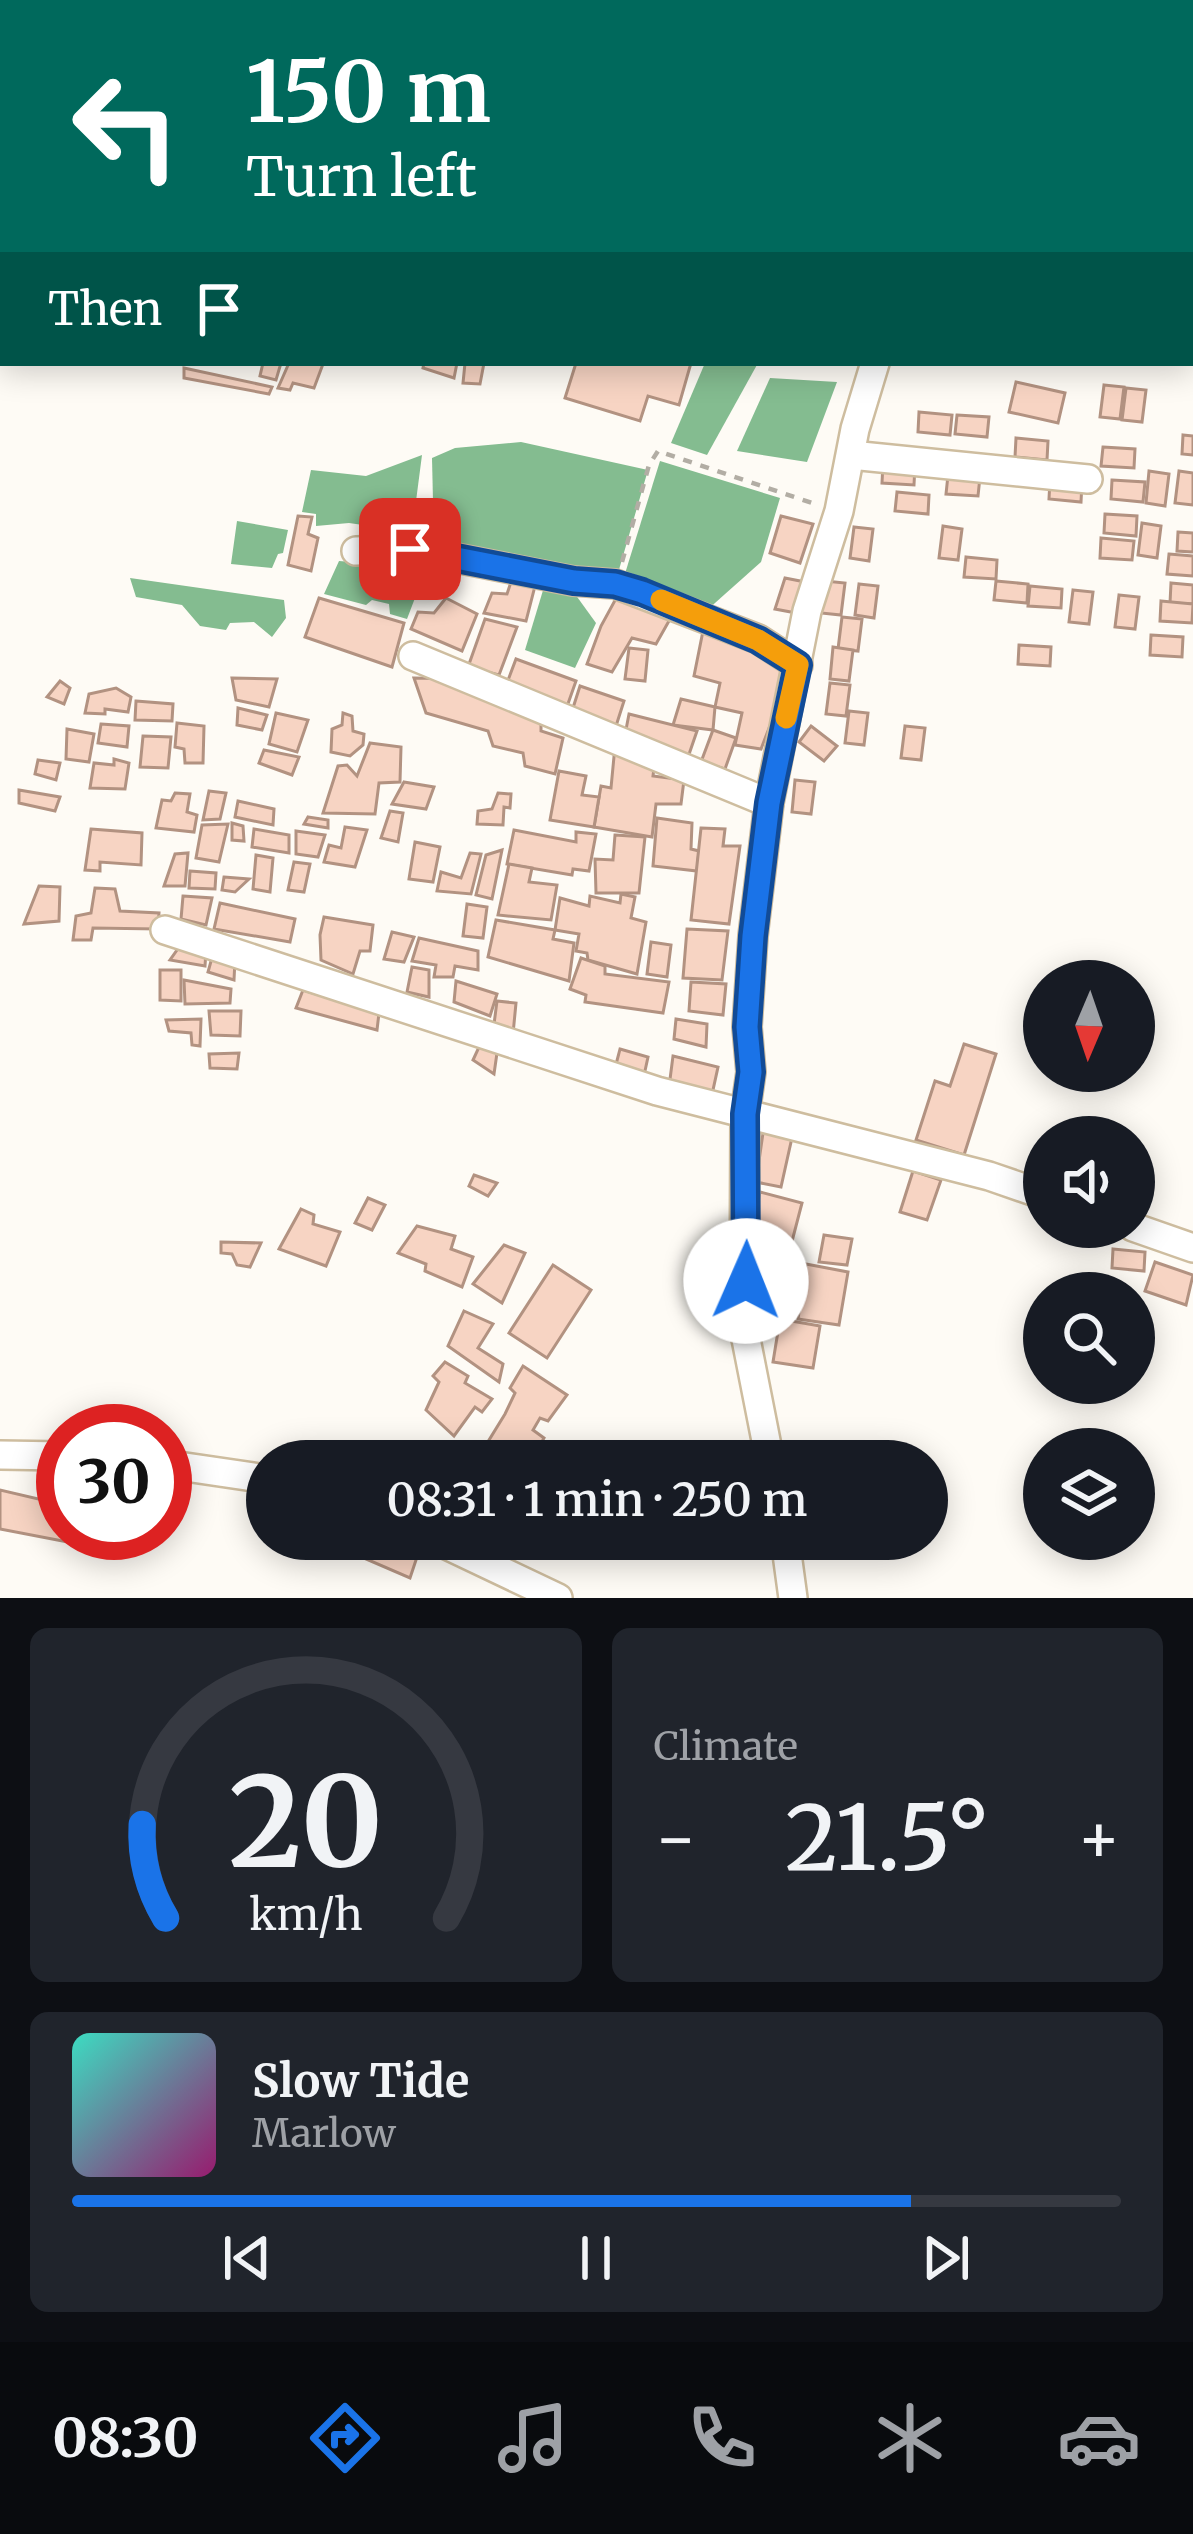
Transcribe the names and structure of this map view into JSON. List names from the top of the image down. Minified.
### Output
{"north":"bottom","page":{"turn":["150 m","Turn left"],"then":"Then","limit":"30","trip":"08:31 · 1 min · 250 m","tile":"Climate","heat":["−","21.5°","+"],"song":["Slow Tide","Marlow"],"tabs":"08:30","gauge":["20","km/h"]}}
